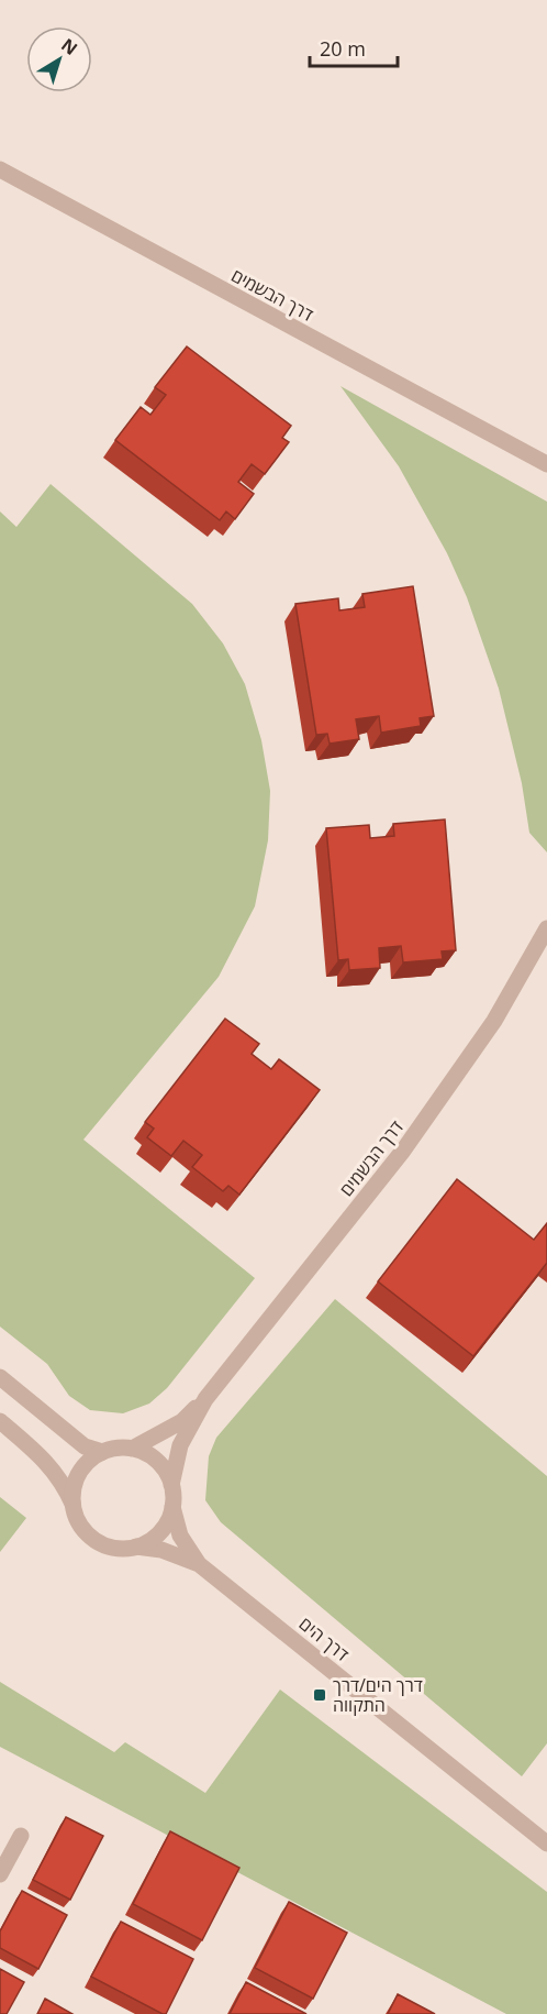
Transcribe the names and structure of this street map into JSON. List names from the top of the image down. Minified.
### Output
{"streets":{"street":["דרך הבשמים","דרך הים"]},"crossings":[["דרך הבשמים","דרך הים"]],"places":{"transit":["דרך הים/דרך התקווה"]},"scale_bar":"20 m","north":"top right"}
